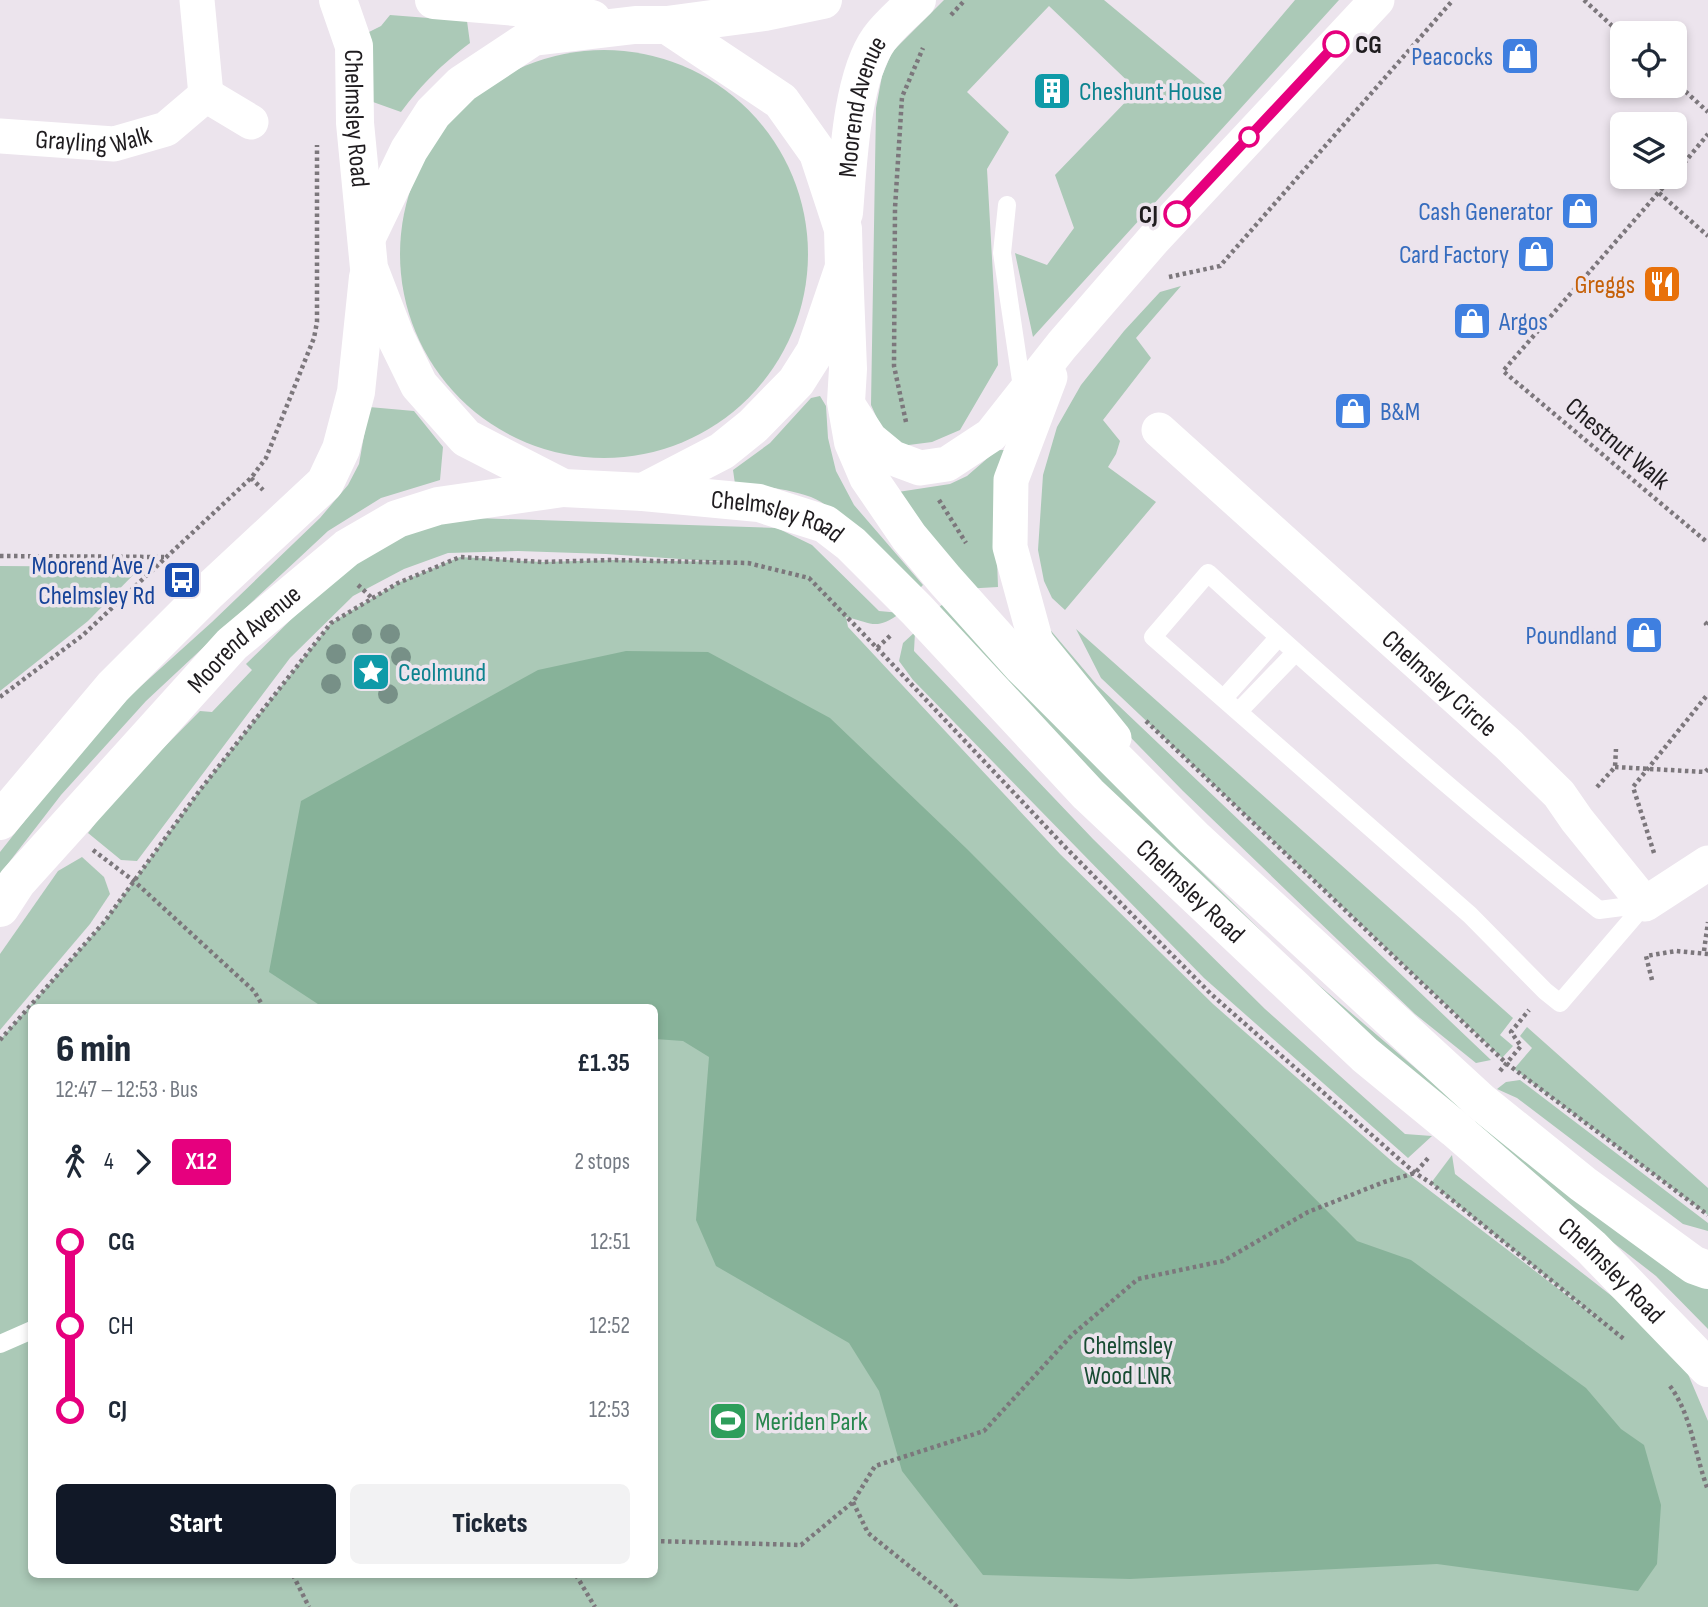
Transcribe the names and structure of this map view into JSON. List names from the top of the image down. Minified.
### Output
{"streets":{"street":["Moorend Avenue","Chelmsley Road","Grayling Walk","Chelmsley Circle"],"path":["Chestnut Walk"]},"crossings":[["Moorend Avenue","Chelmsley Road"]],"parks":["Chelmsley Wood LNR"],"places":{"other":["CG","CJ"],"shop":["Peacocks","Cash Generator","Card Factory","Argos","B&M","Poundland"],"building":["Cheshunt House"],"restaurant":["Greggs"],"bus stop":["Moorend Ave / Chelmsley Rd"],"place":["Ceolmund"],"sports":["Meriden Park"]},"lines":["bus line X12"],"page":{"heading":["6 min","12:47 – 12:53 · Bus","£1.35"],"legs":["4","X12","2 stops"],"list":[{"name":"CG","value":"12:51"},{"name":"CH","value":"12:52"},{"name":"CJ","value":"12:53"}],"buttons":["Start","Tickets"]}}
